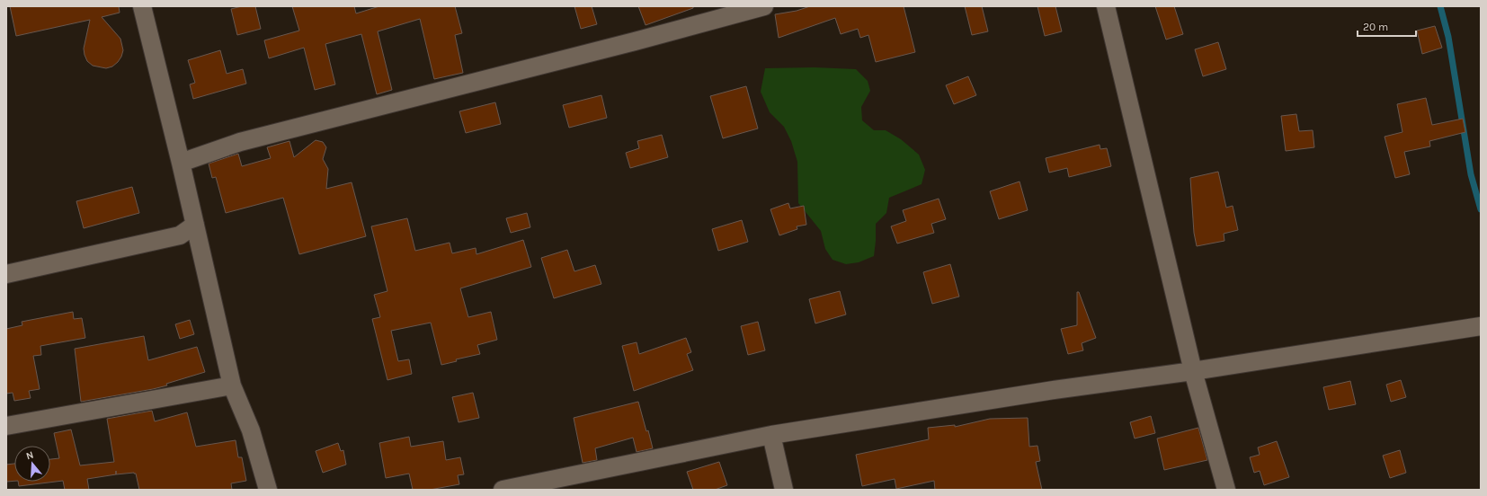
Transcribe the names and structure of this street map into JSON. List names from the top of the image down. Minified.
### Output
{"scale_bar":"20 m","north":"top"}
